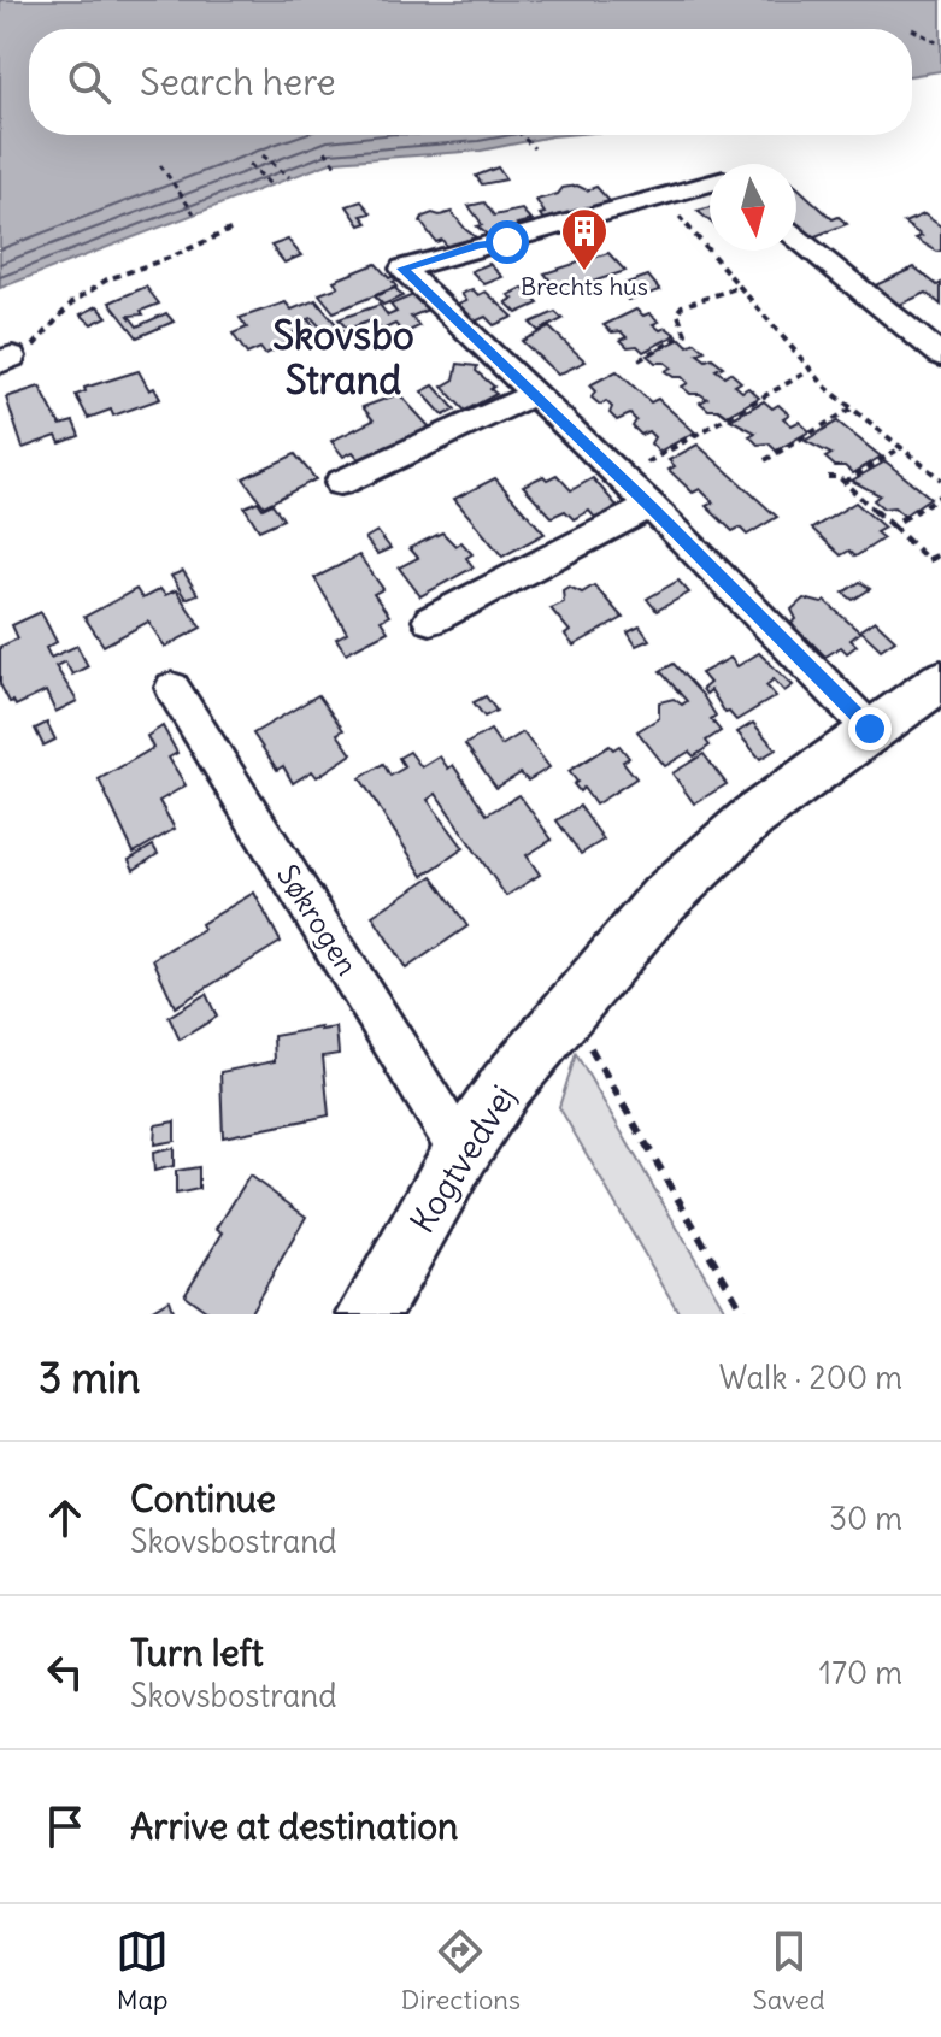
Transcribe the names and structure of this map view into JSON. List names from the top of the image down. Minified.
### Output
{"streets":{"street":["Søkrogen","Kogtvedvej"]},"crossings":[["Søkrogen","Kogtvedvej"]],"districts":["Skovsbo Strand"],"places":{"building":["Brechts hus"]},"north":"bottom","page":{"search":"Search here","heading":["3 min","Walk · 200 m"],"list":[["Continue","Skovsbostrand","30 m"],["Turn left","Skovsbostrand","170 m"],"Arrive at destination"],"nav":["Map","Directions","Saved"]}}
